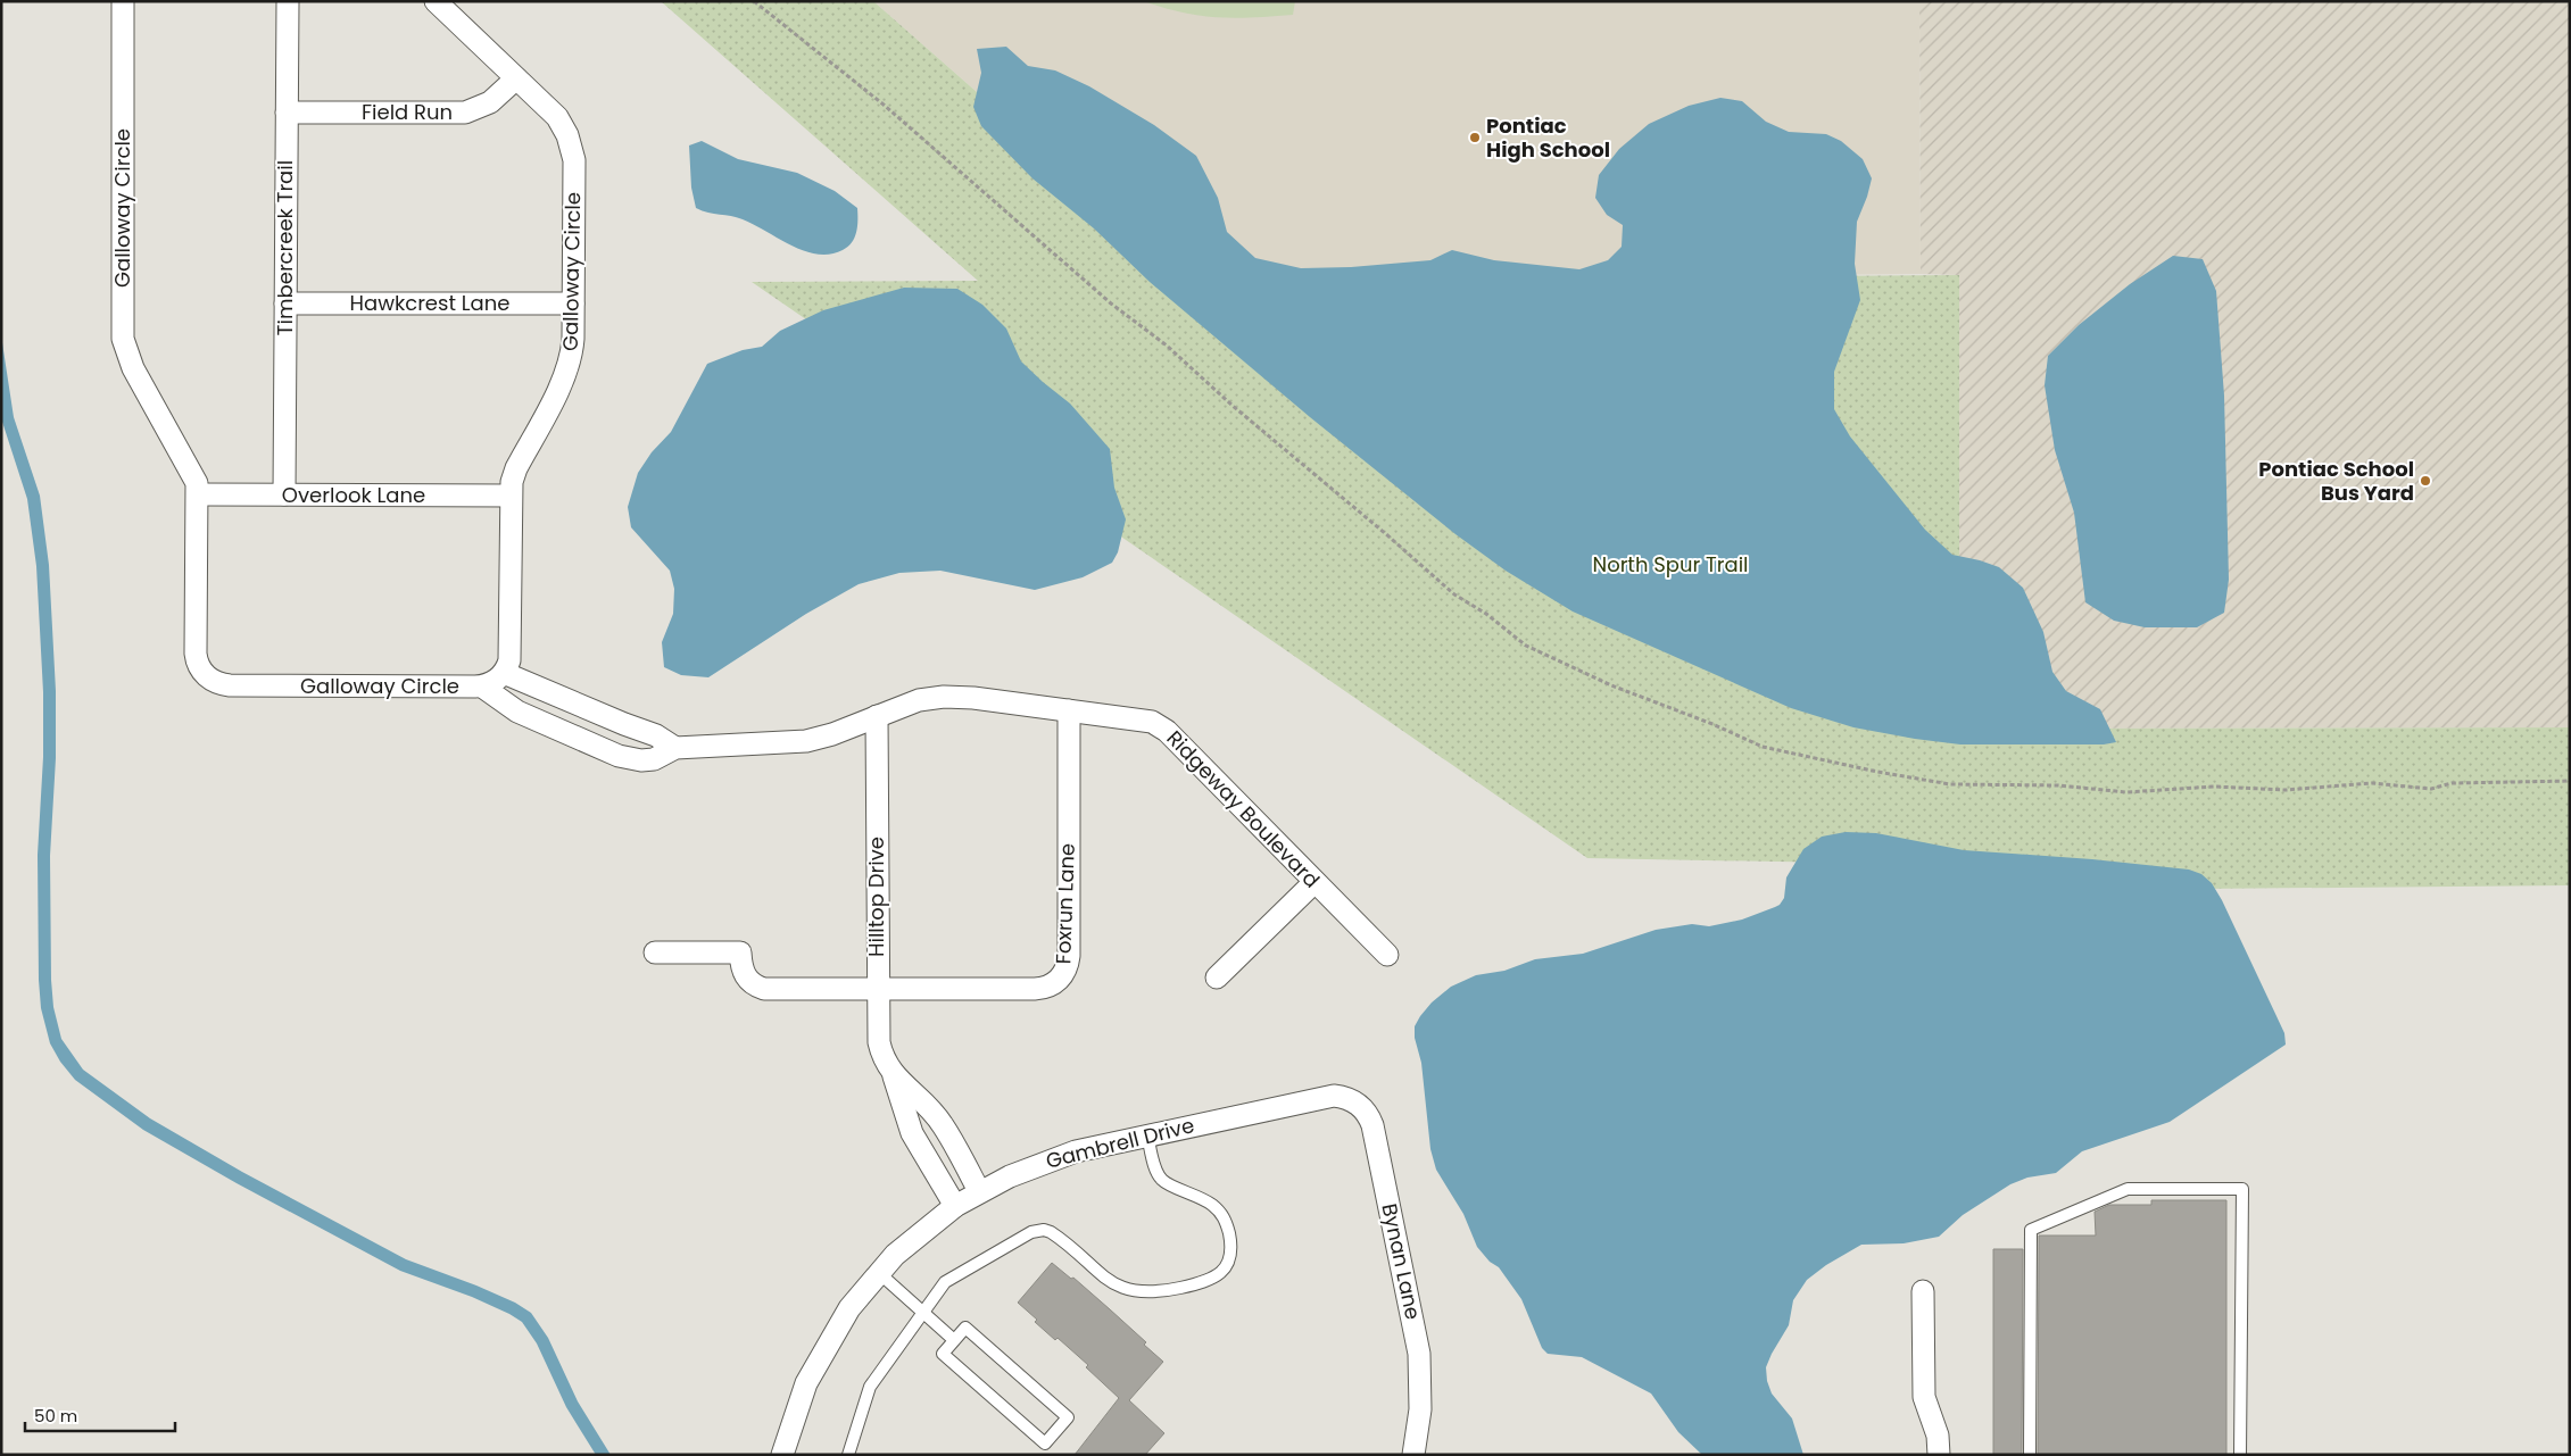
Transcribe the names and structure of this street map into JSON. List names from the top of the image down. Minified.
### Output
{"streets":{"street":["Field Run","Galloway Circle","Timbercreek Trail","Hawkcrest Lane","Overlook Lane","Ridgeway Boulevard","Hilltop Drive","Foxrun Lane","Gambrell Drive","Bynan Lane"]},"crossings":[["Field Run","Galloway Circle"],["Field Run","Timbercreek Trail"],["Galloway Circle","Hawkcrest Lane"],["Galloway Circle","Overlook Lane"],["Galloway Circle","Ridgeway Boulevard"],["Timbercreek Trail","Hawkcrest Lane"],["Timbercreek Trail","Overlook Lane"],["Ridgeway Boulevard","Hilltop Drive"],["Ridgeway Boulevard","Foxrun Lane"],["Hilltop Drive","Foxrun Lane"],["Hilltop Drive","Gambrell Drive"],["Gambrell Drive","Bynan Lane"]],"parks":["North Spur Trail"],"places":["Pontiac High School","Pontiac School Bus Yard"],"scale_bar":"50 m"}
